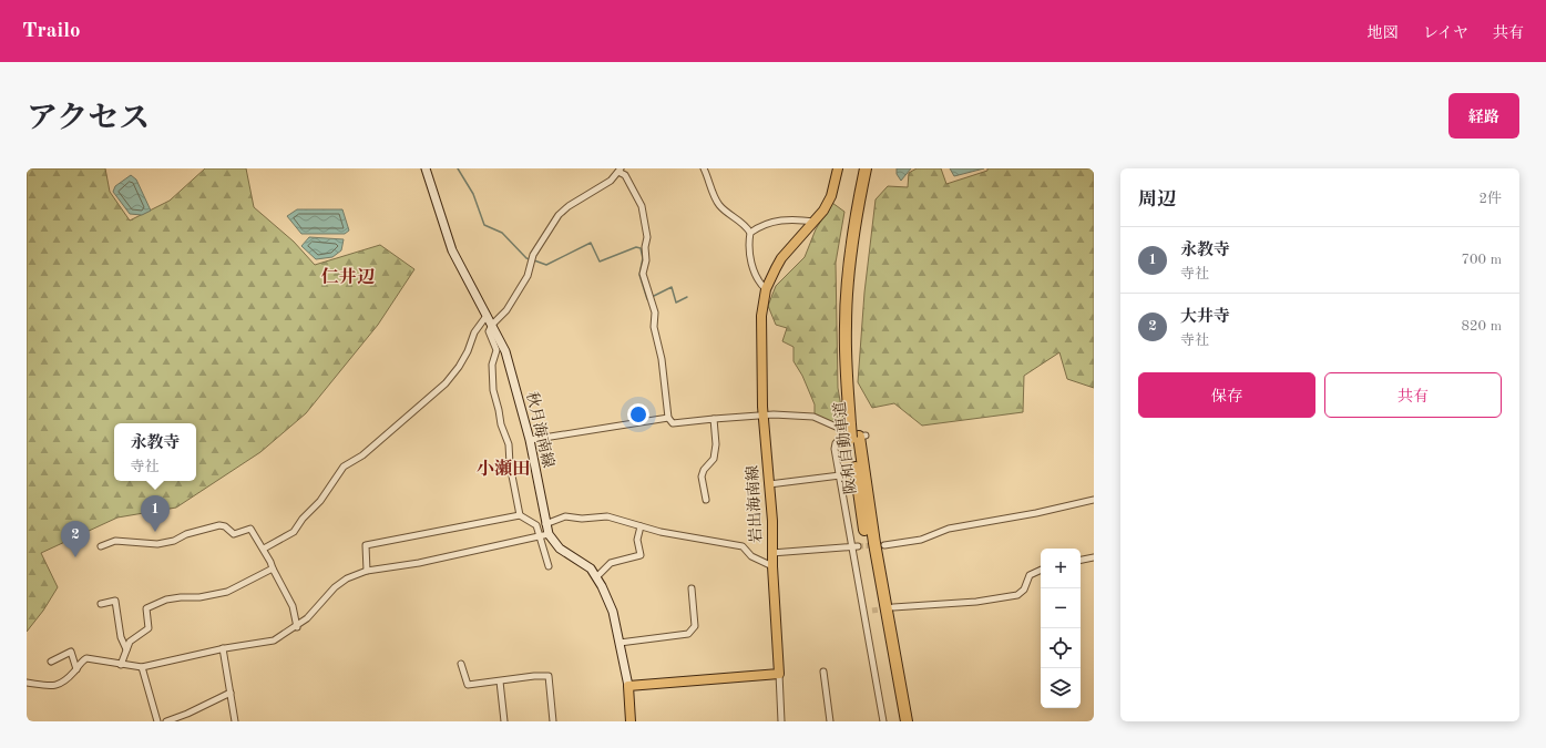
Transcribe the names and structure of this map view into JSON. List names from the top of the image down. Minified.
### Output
{"streets":{"highway":["阪和自動車道"],"main road":["秋月海南線","岩出海南線"]},"districts":["仁井辺","小瀬田"],"page":{"header":"Trailo","nav":["地図","レイヤ","共有"],"title":"アクセス","buttons":["経路",["保存","共有"]],"heading":["周辺","2件"],"list":[{"mark":"1","name":"永教寺","note":"寺社","value":"700 m"},{"mark":"2","name":"大井寺","note":"寺社","value":"820 m"}],"popup":["永教寺","寺社"],"pins":["1","2"],"map_buttons":["+","−"]}}
